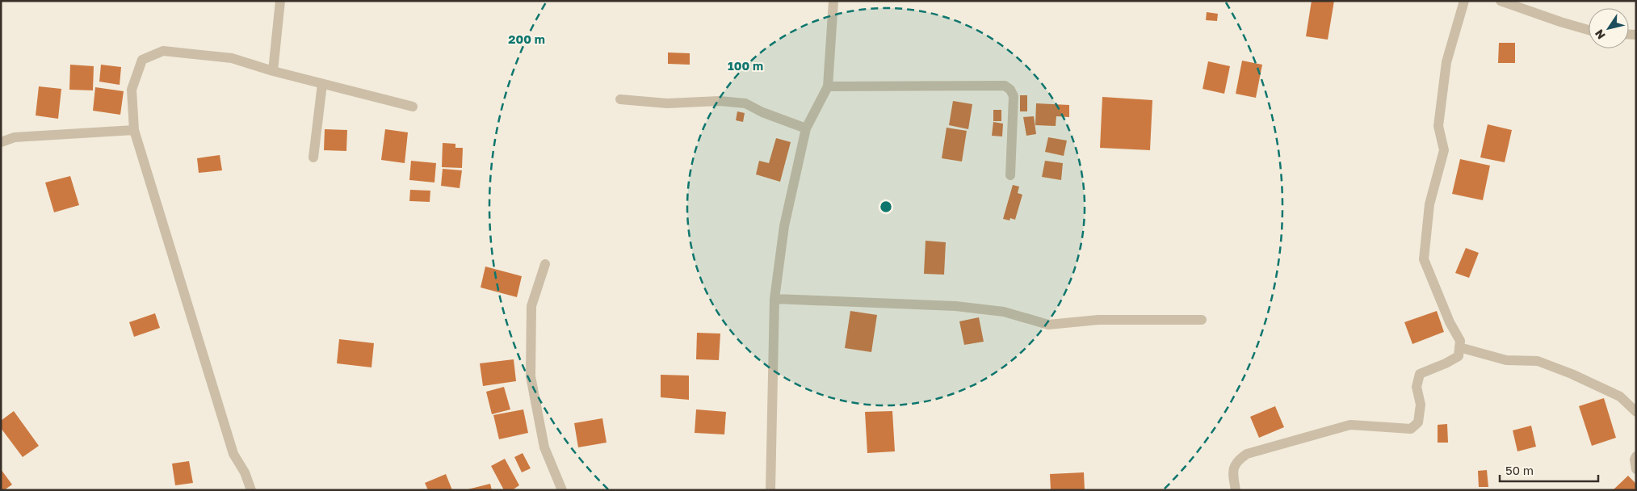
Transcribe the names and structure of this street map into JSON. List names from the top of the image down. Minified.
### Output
{"scale_bar":"50 m","north":"bottom left","rings":["200 m","100 m"]}
